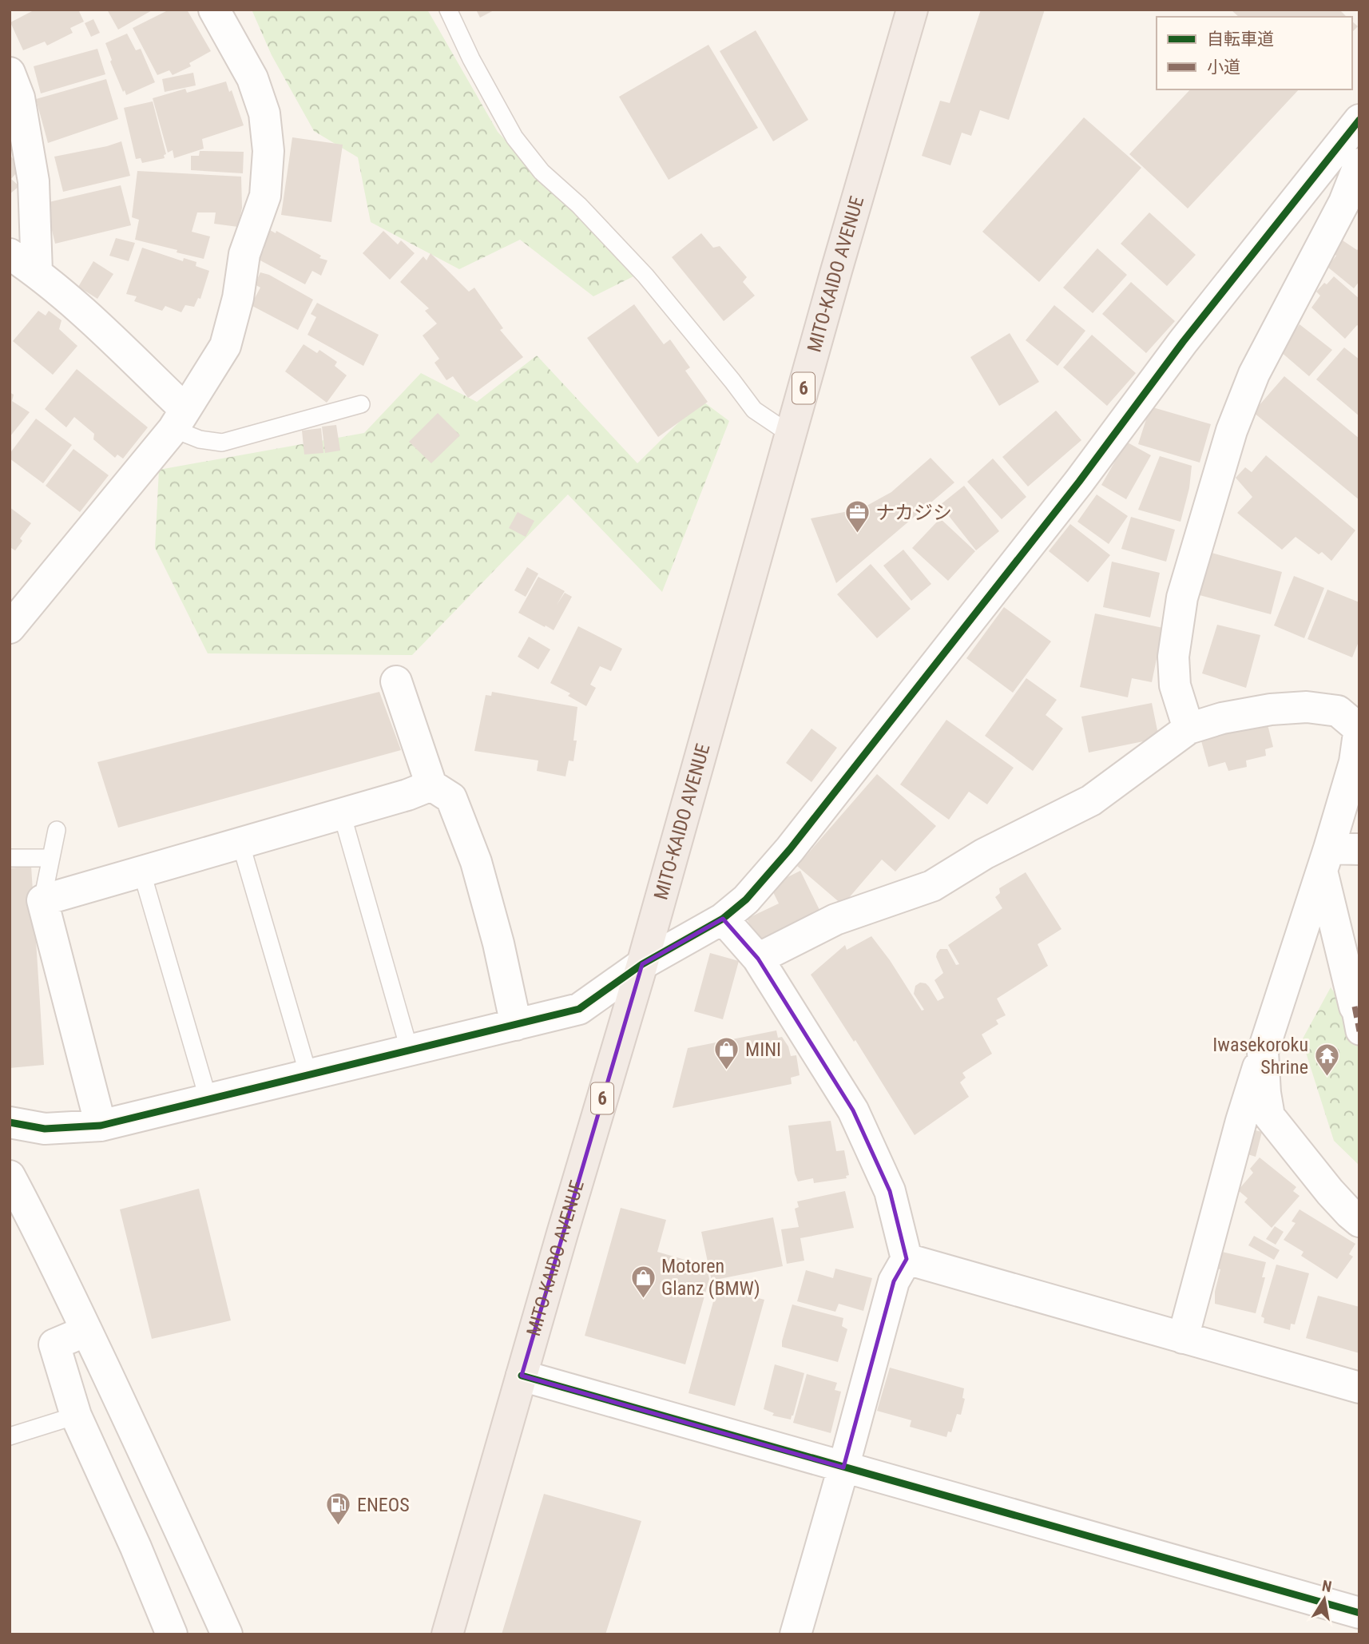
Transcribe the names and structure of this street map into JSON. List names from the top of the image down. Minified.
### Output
{"streets":{"highway":["MITO-KAIDO AVENUE","6"]},"places":{"office":["ナカジシ"],"shop":["MINI","Motoren Glanz (BMW)"],"temple":["Iwasekoroku Shrine"],"fuel station":["ENEOS"]},"legend":["自転車道","小道"],"north":"top"}
